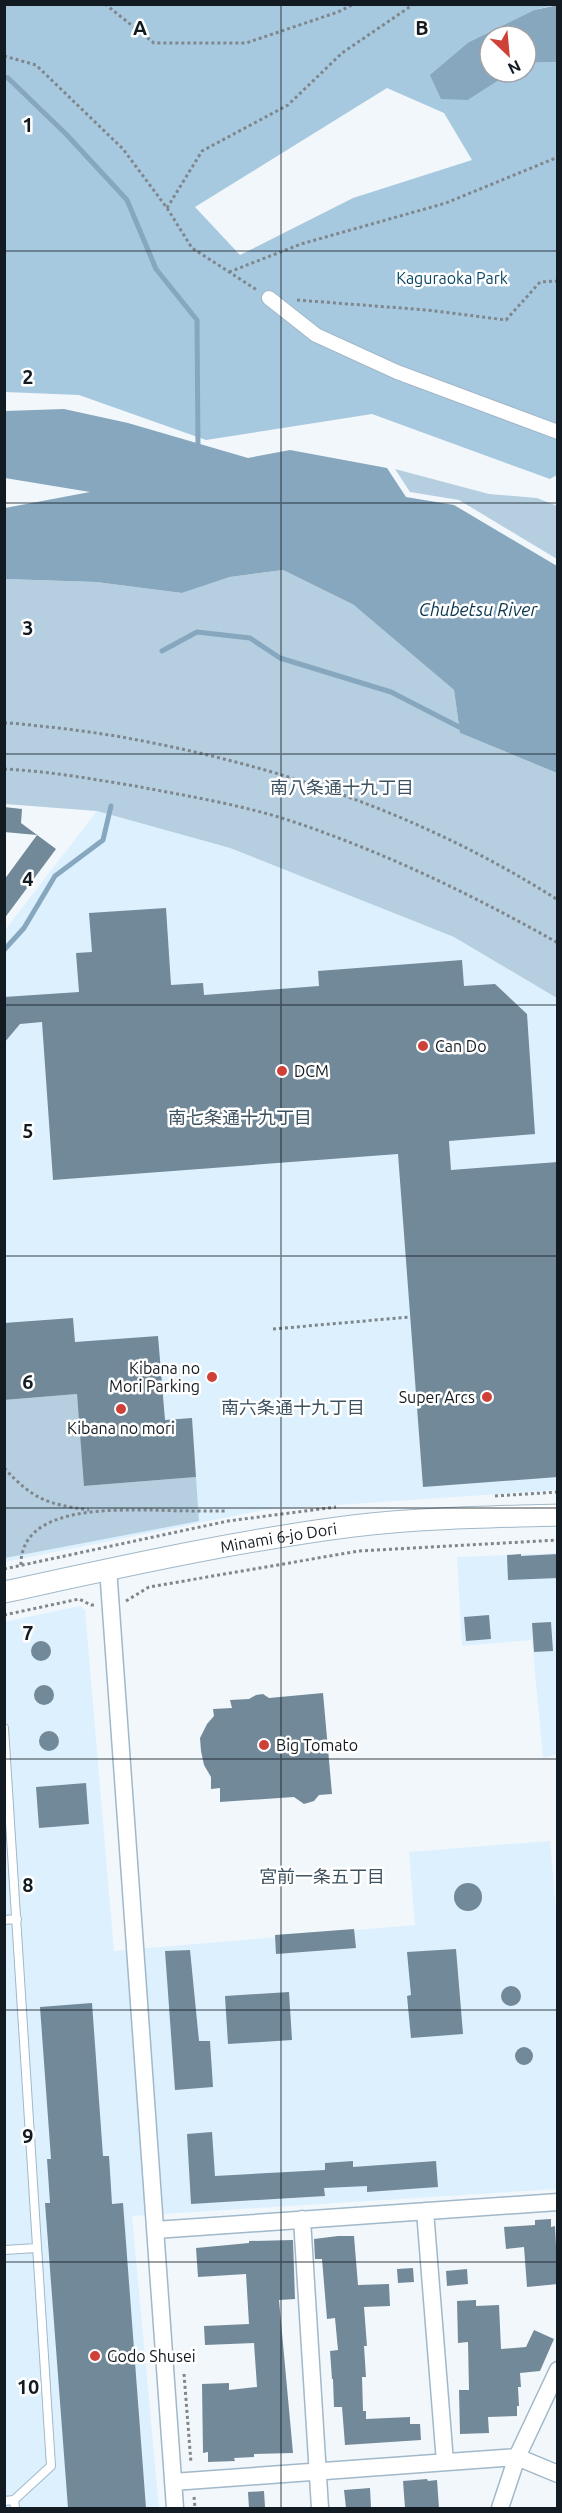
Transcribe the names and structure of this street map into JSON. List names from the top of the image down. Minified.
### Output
{"streets":{"street":["Minami 6-jo Dori"]},"districts":["南八条通十九丁目","南七条通十九丁目","南六条通十九丁目","宮前一条五丁目"],"water":["Chubetsu River"],"parks":["Kaguraoka Park"],"places":["Can Do","DCM","Kibana no Mori Parking","Super Arcs","Kibana no mori","Big Tomato","Godo Shusei"],"north":"bottom right","grid":{"columns":["A","B"],"rows":["1","2","3","4","5","6","7","8","9","10"]}}
